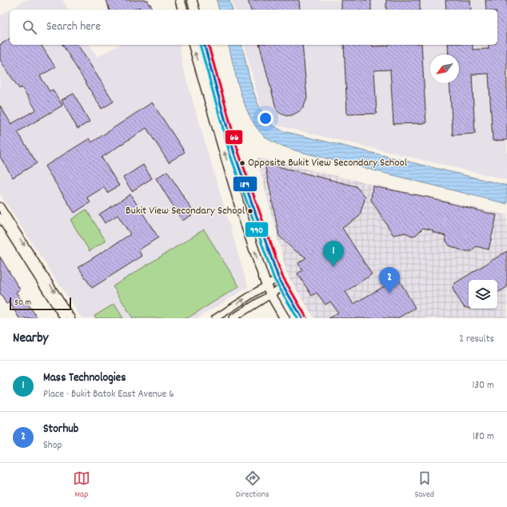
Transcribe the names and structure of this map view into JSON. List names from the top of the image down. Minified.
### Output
{"places":["Opposite Bukit View Secondary School","Bukit View Secondary School"],"lines":["transit line 189","transit line 990","transit line 66"],"scale_bar":"50 m","north":"bottom left","page":{"search":"Search here","pins":["1","2"],"scale":"50 m","heading":["Nearby","2 results"],"list":[{"mark":"1","name":"Mass Technologies","note":"Place · Bukit Batok East Avenue 6","value":"130 m"},{"mark":"2","name":"Storhub","note":"Shop","value":"180 m"}],"nav":["Map","Directions","Saved"]}}
